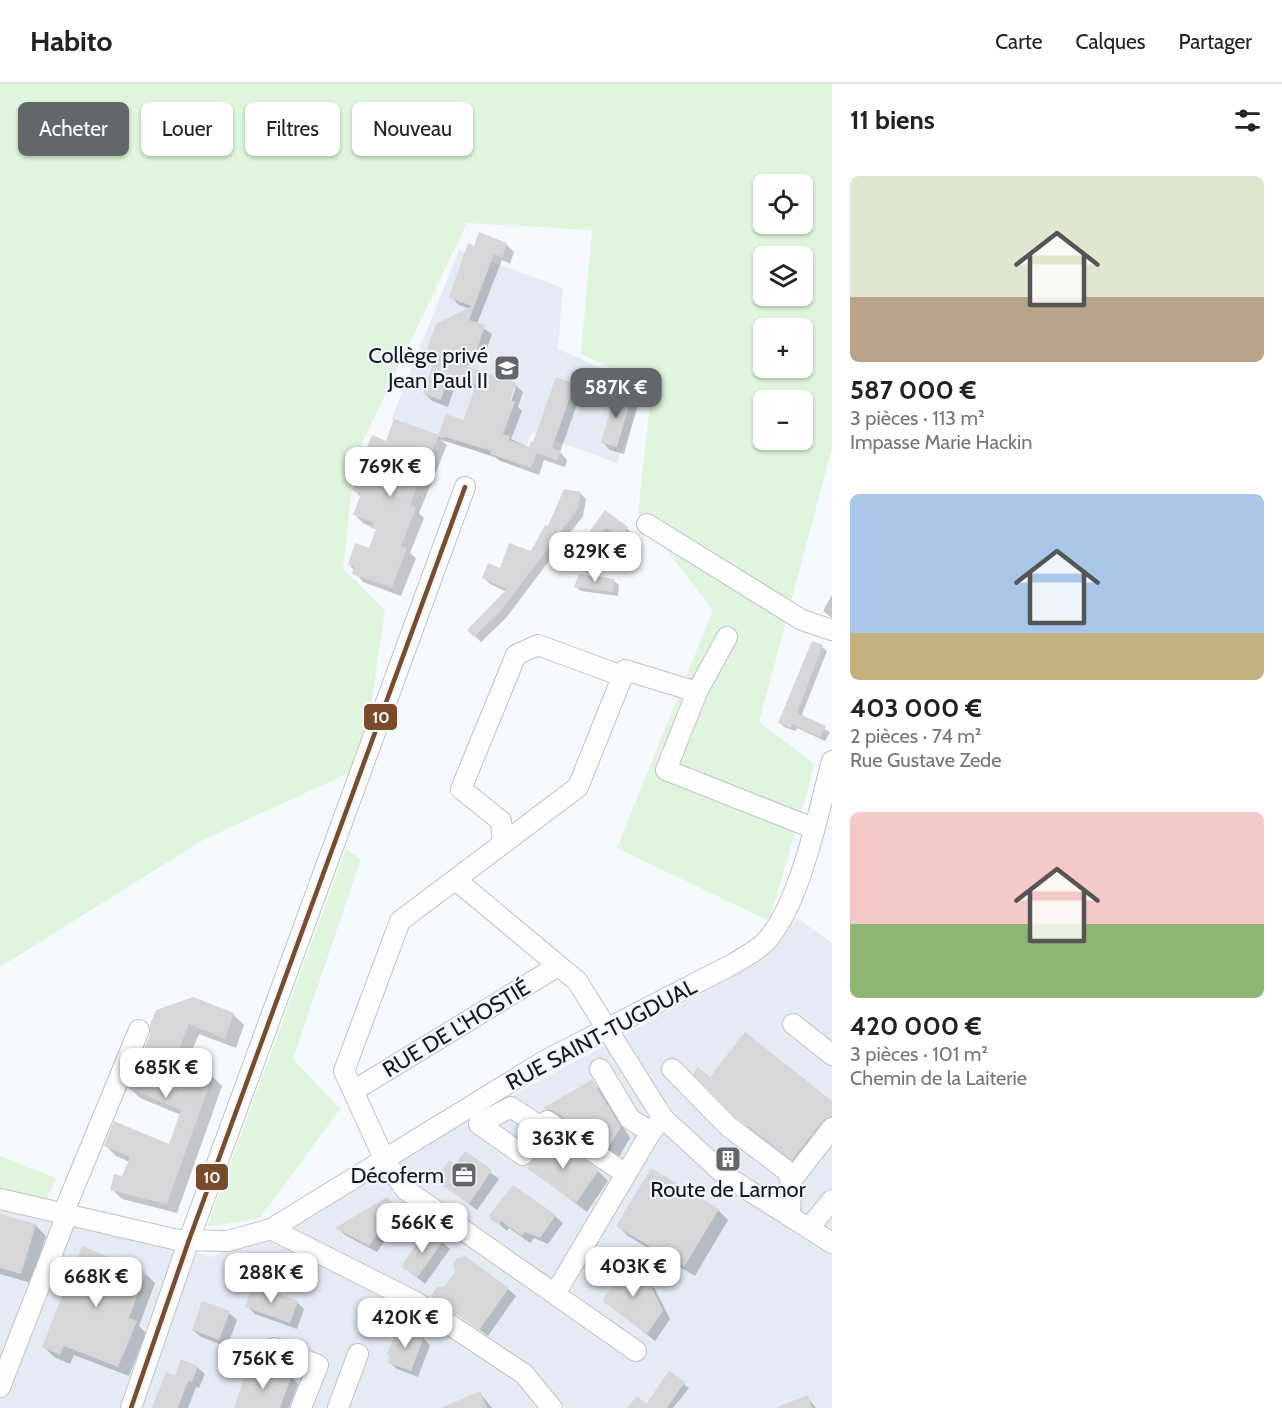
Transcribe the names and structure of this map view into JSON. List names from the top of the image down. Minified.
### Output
{"streets":{"street":["RUE DE L'HOSTIÉ","RUE SAINT-TUGDUAL"]},"places":{"school or university":["Collège privé Jean Paul II"],"building":["Route de Larmor"],"office":["Décoferm"]},"lines":["transit line 10"],"page":{"header":"Habito","nav":["Carte","Calques","Partager"],"heading":"11 biens","chip":["Acheter","Louer","Filtres","Nouveau"],"list":[{"name":"587 000 €","note":"3 pièces · 113 m² · Impasse Marie Hackin"},{"name":"403 000 €","note":"2 pièces · 74 m² · Rue Gustave Zede"},{"name":"420 000 €","note":"3 pièces · 101 m² · Chemin de la Laiterie"}],"map_buttons":["+","−"],"price":["587K €","769K €","829K €","685K €","363K €","566K €","403K €","288K €","668K €","420K €","756K €"]}}
